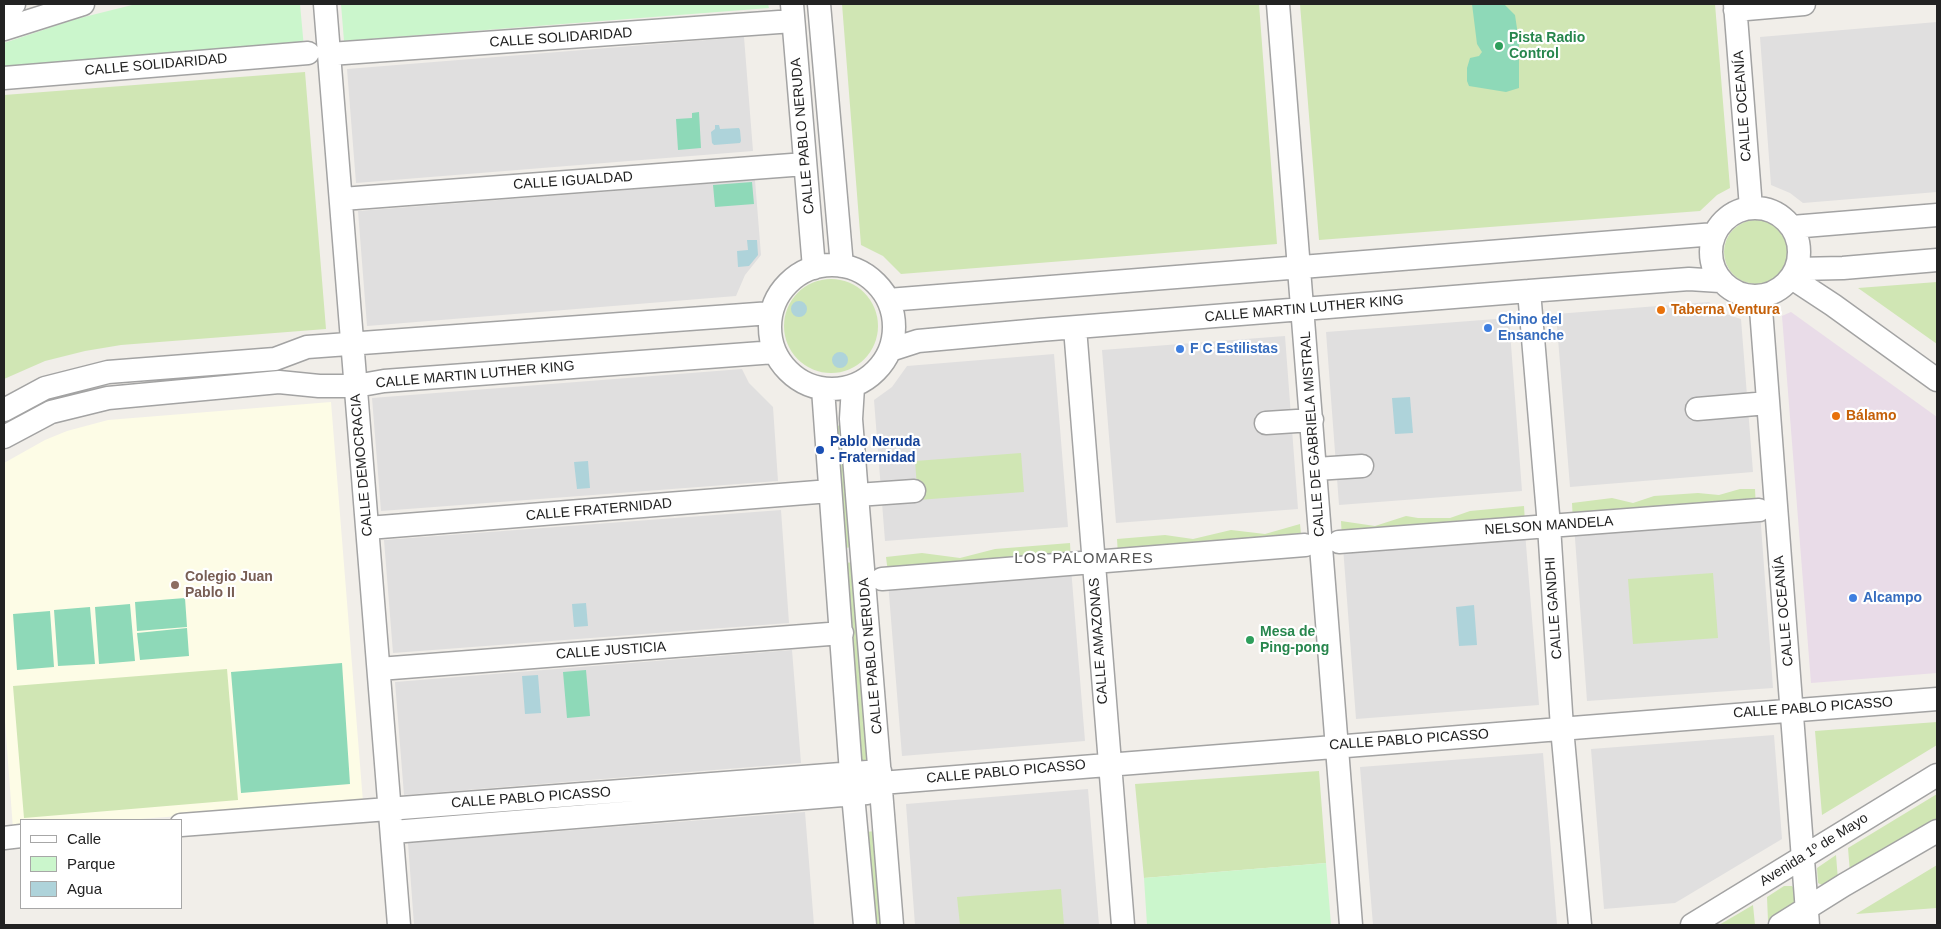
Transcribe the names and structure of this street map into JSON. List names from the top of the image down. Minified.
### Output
{"streets":{"street":["CALLE SOLIDARIDAD","CALLE OCEANÍA","CALLE PABLO NERUDA","CALLE IGUALDAD","CALLE MARTIN LUTHER KING","CALLE DE GABRIELA MISTRAL","CALLE DEMOCRACIA","CALLE FRATERNIDAD","NELSON MANDELA","CALLE GANDHI","CALLE AMAZONAS","CALLE JUSTICIA","CALLE PABLO PICASSO","Avenida 1º de Mayo"]},"crossings":[["CALLE SOLIDARIDAD","CALLE PABLO NERUDA"],["CALLE SOLIDARIDAD","CALLE DEMOCRACIA"],["CALLE OCEANÍA","CALLE MARTIN LUTHER KING"],["CALLE OCEANÍA","CALLE PABLO PICASSO"],["CALLE OCEANÍA","Avenida 1º de Mayo"],["CALLE PABLO NERUDA","CALLE IGUALDAD"],["CALLE PABLO NERUDA","CALLE MARTIN LUTHER KING"],["CALLE PABLO NERUDA","CALLE FRATERNIDAD"],["CALLE PABLO NERUDA","CALLE JUSTICIA"],["CALLE PABLO NERUDA","CALLE PABLO PICASSO"],["CALLE IGUALDAD","CALLE DEMOCRACIA"],["CALLE MARTIN LUTHER KING","CALLE DE GABRIELA MISTRAL"],["CALLE MARTIN LUTHER KING","CALLE DEMOCRACIA"],["CALLE MARTIN LUTHER KING","CALLE GANDHI"],["CALLE MARTIN LUTHER KING","CALLE AMAZONAS"],["CALLE DE GABRIELA MISTRAL","CALLE PABLO PICASSO"],["CALLE DEMOCRACIA","CALLE FRATERNIDAD"],["CALLE DEMOCRACIA","CALLE JUSTICIA"],["CALLE DEMOCRACIA","CALLE PABLO PICASSO"],["NELSON MANDELA","CALLE GANDHI"],["CALLE GANDHI","CALLE PABLO PICASSO"],["CALLE AMAZONAS","CALLE PABLO PICASSO"]],"districts":["LOS PALOMARES"],"places":["Pista Radio Control","Taberna Ventura","Chino del Ensanche","F C Estilistas","Bálamo","Pablo Neruda - Fraternidad","Colegio Juan Pablo II","Alcampo","Mesa de Ping-pong"],"legend":["Calle","Parque","Agua"]}
